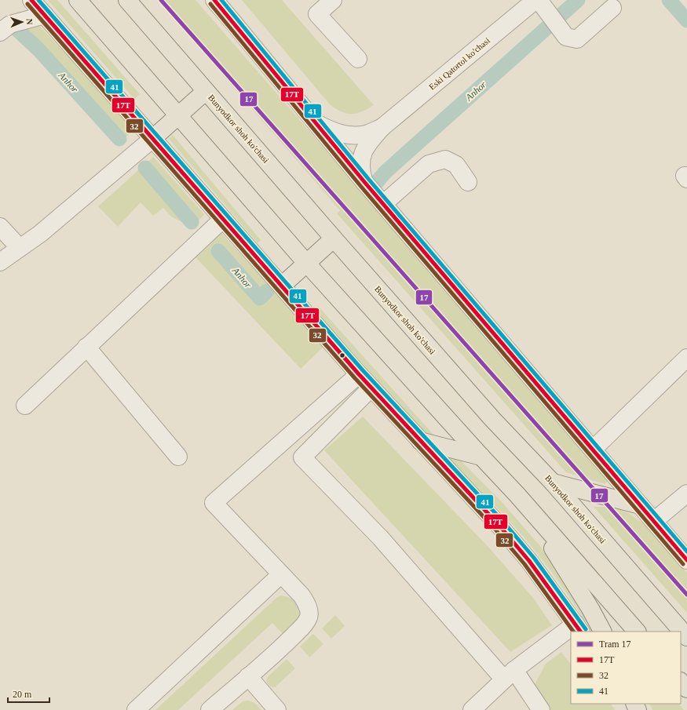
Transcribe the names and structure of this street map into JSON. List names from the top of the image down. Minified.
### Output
{"streets":{"main road":["Bunyodkor shoh ko'chasi"],"street":["Eski Qatortol ko'chasi"]},"water":["Anhor"],"lines":["tram line 17","transit line 17T","transit line 41","transit line 32"],"legend":["Tram 17","17T","32","41"],"scale_bar":"20 m","north":"right"}
